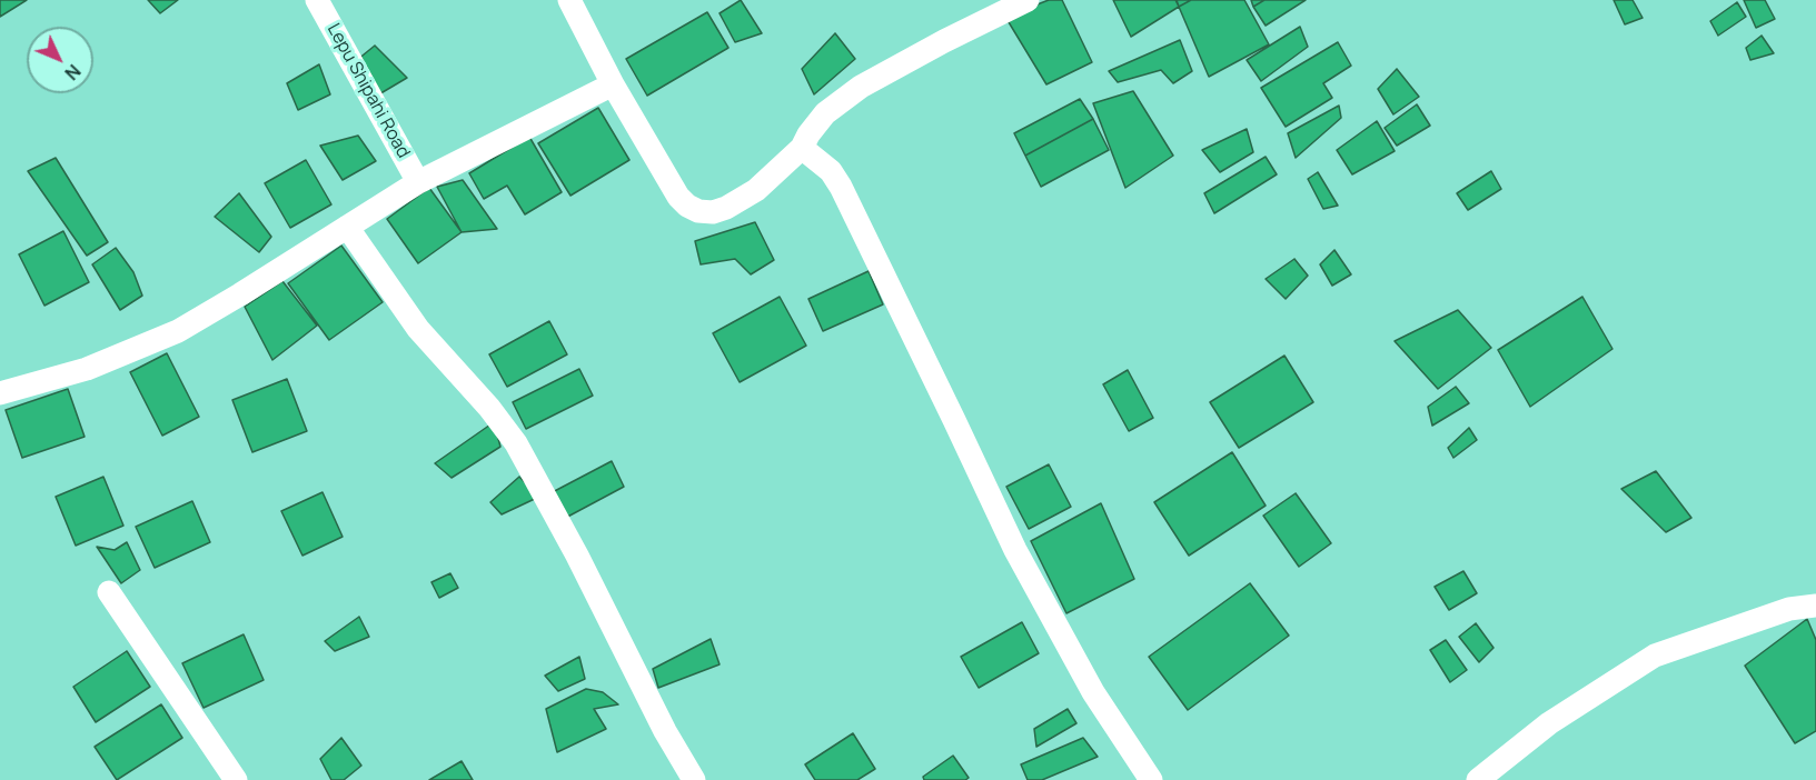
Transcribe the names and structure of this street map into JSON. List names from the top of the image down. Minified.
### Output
{"streets":{"street":["Lepu Shipahi Road"]},"north":"bottom right"}
